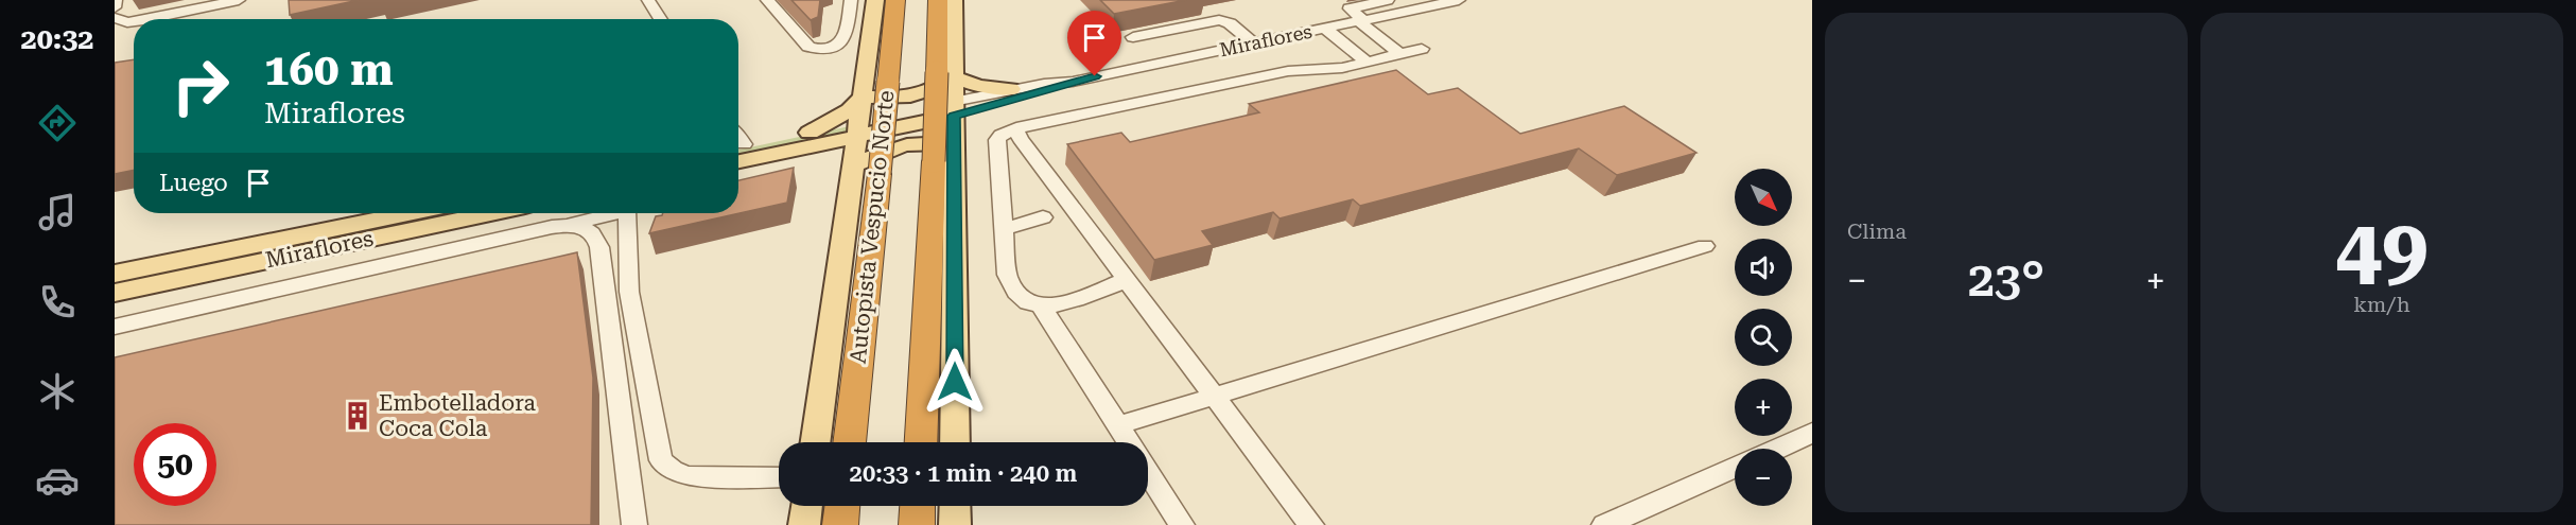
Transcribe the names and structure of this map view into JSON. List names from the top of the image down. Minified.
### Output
{"streets":{"highway":["Autopista Vespucio Norte"],"main road":["Miraflores"]},"places":{"building":["Embotelladora Coca Cola"]},"north":"bottom right","page":{"tabs":"20:32","tile":["Clima",["49","km/h"]],"turn":["160 m","Miraflores"],"then":"Luego","map_buttons":["+","−"],"heat":["−","23°","+"],"limit":"50","trip":"20:33 · 1 min · 240 m"}}
